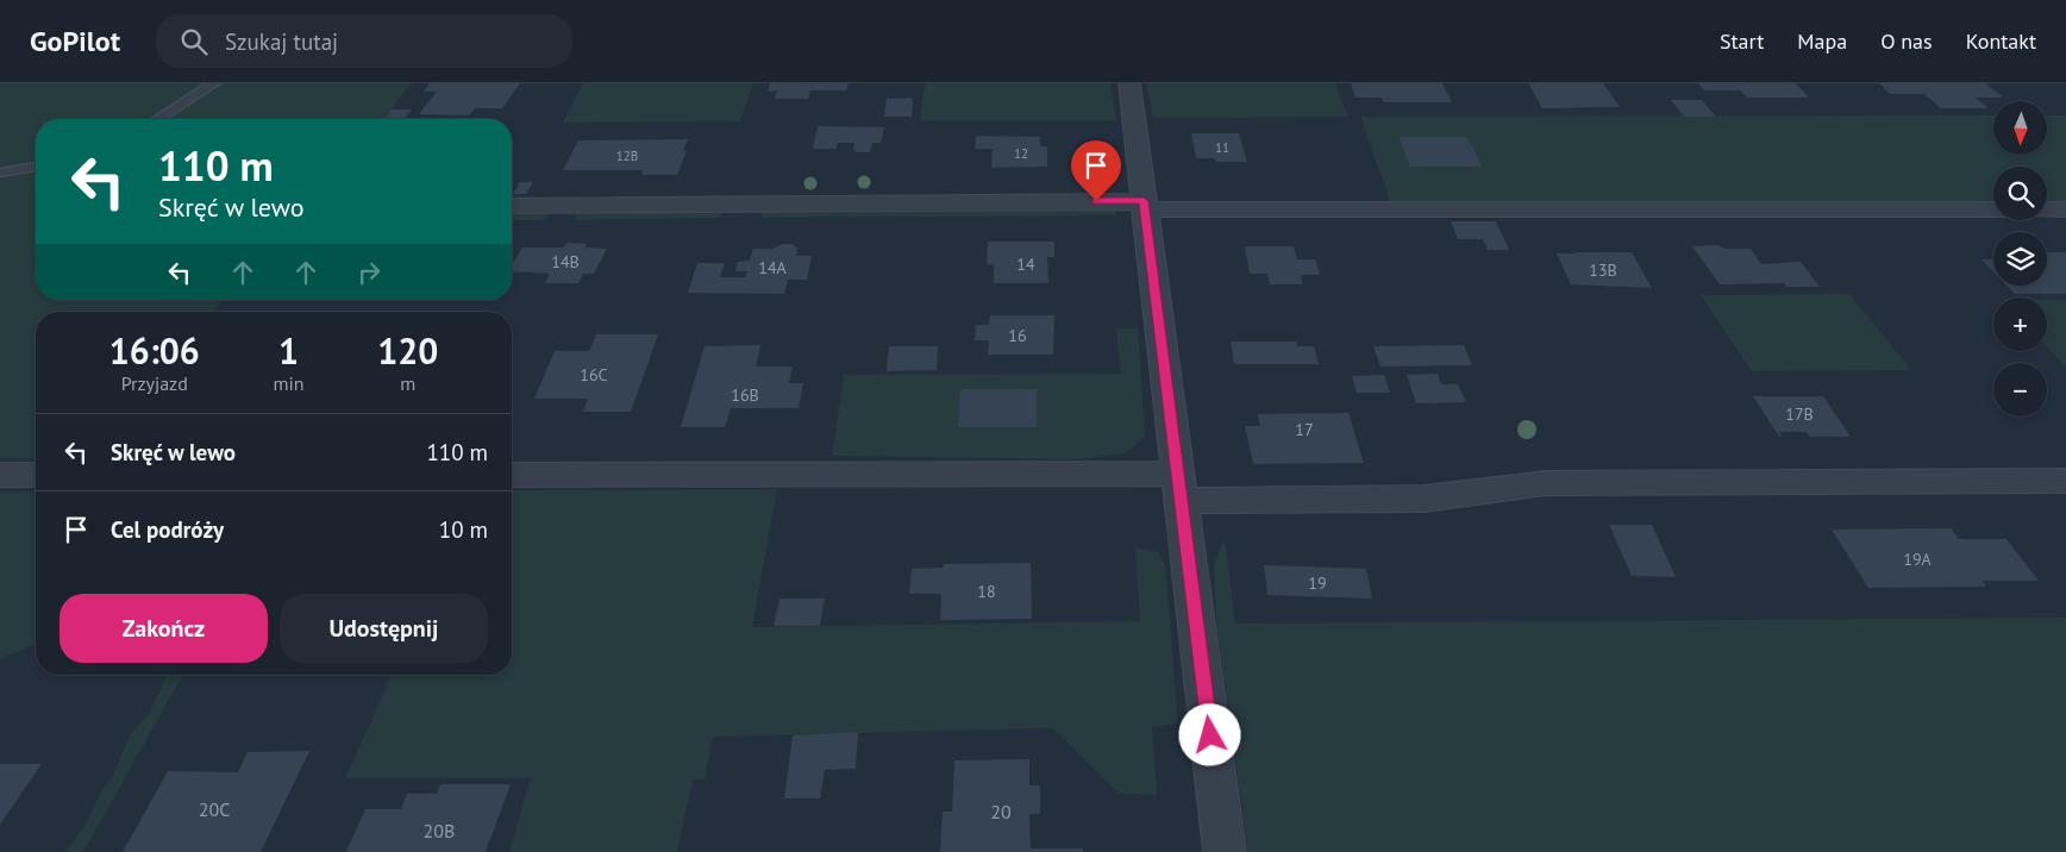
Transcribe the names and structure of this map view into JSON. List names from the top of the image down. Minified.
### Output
{"house_numbers":["11","12","12B","14B","14","14A","13B","16","16C","16B","17B","17","19A","19","18","20C","20","20B"],"north":"bottom","page":{"header":"GoPilot","search":"Szukaj tutaj","nav":["Start","Mapa","O nas","Kontakt"],"map_buttons":["+","−"],"turn":["110 m","Skręć w lewo"],"eta":["16:06","Przyjazd","1","min","120","m"],"list":[{"name":"Skręć w lewo","value":"110 m"},{"name":"Cel podróży","value":"10 m"}],"buttons":["Zakończ","Udostępnij"]}}
